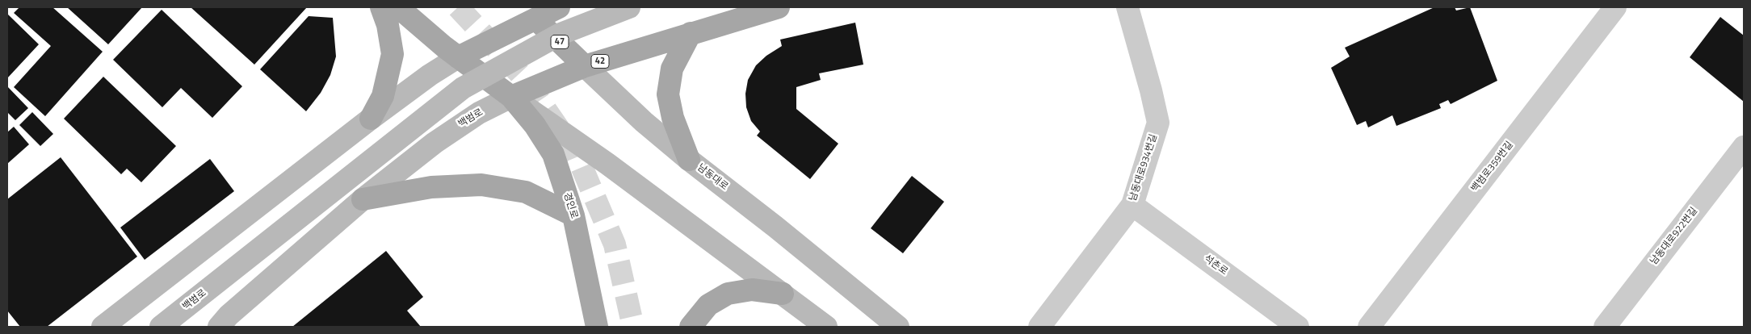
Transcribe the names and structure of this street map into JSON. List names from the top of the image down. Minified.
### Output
{"streets":{"main road":["47","42","백범로","남동대로","경인로"],"street":["백범로359번길","남동대로934번길","남동대로922번길","석촌로"]},"crossings":[["백범로","남동대로"],["백범로","경인로"],["남동대로934번길","석촌로"]]}
